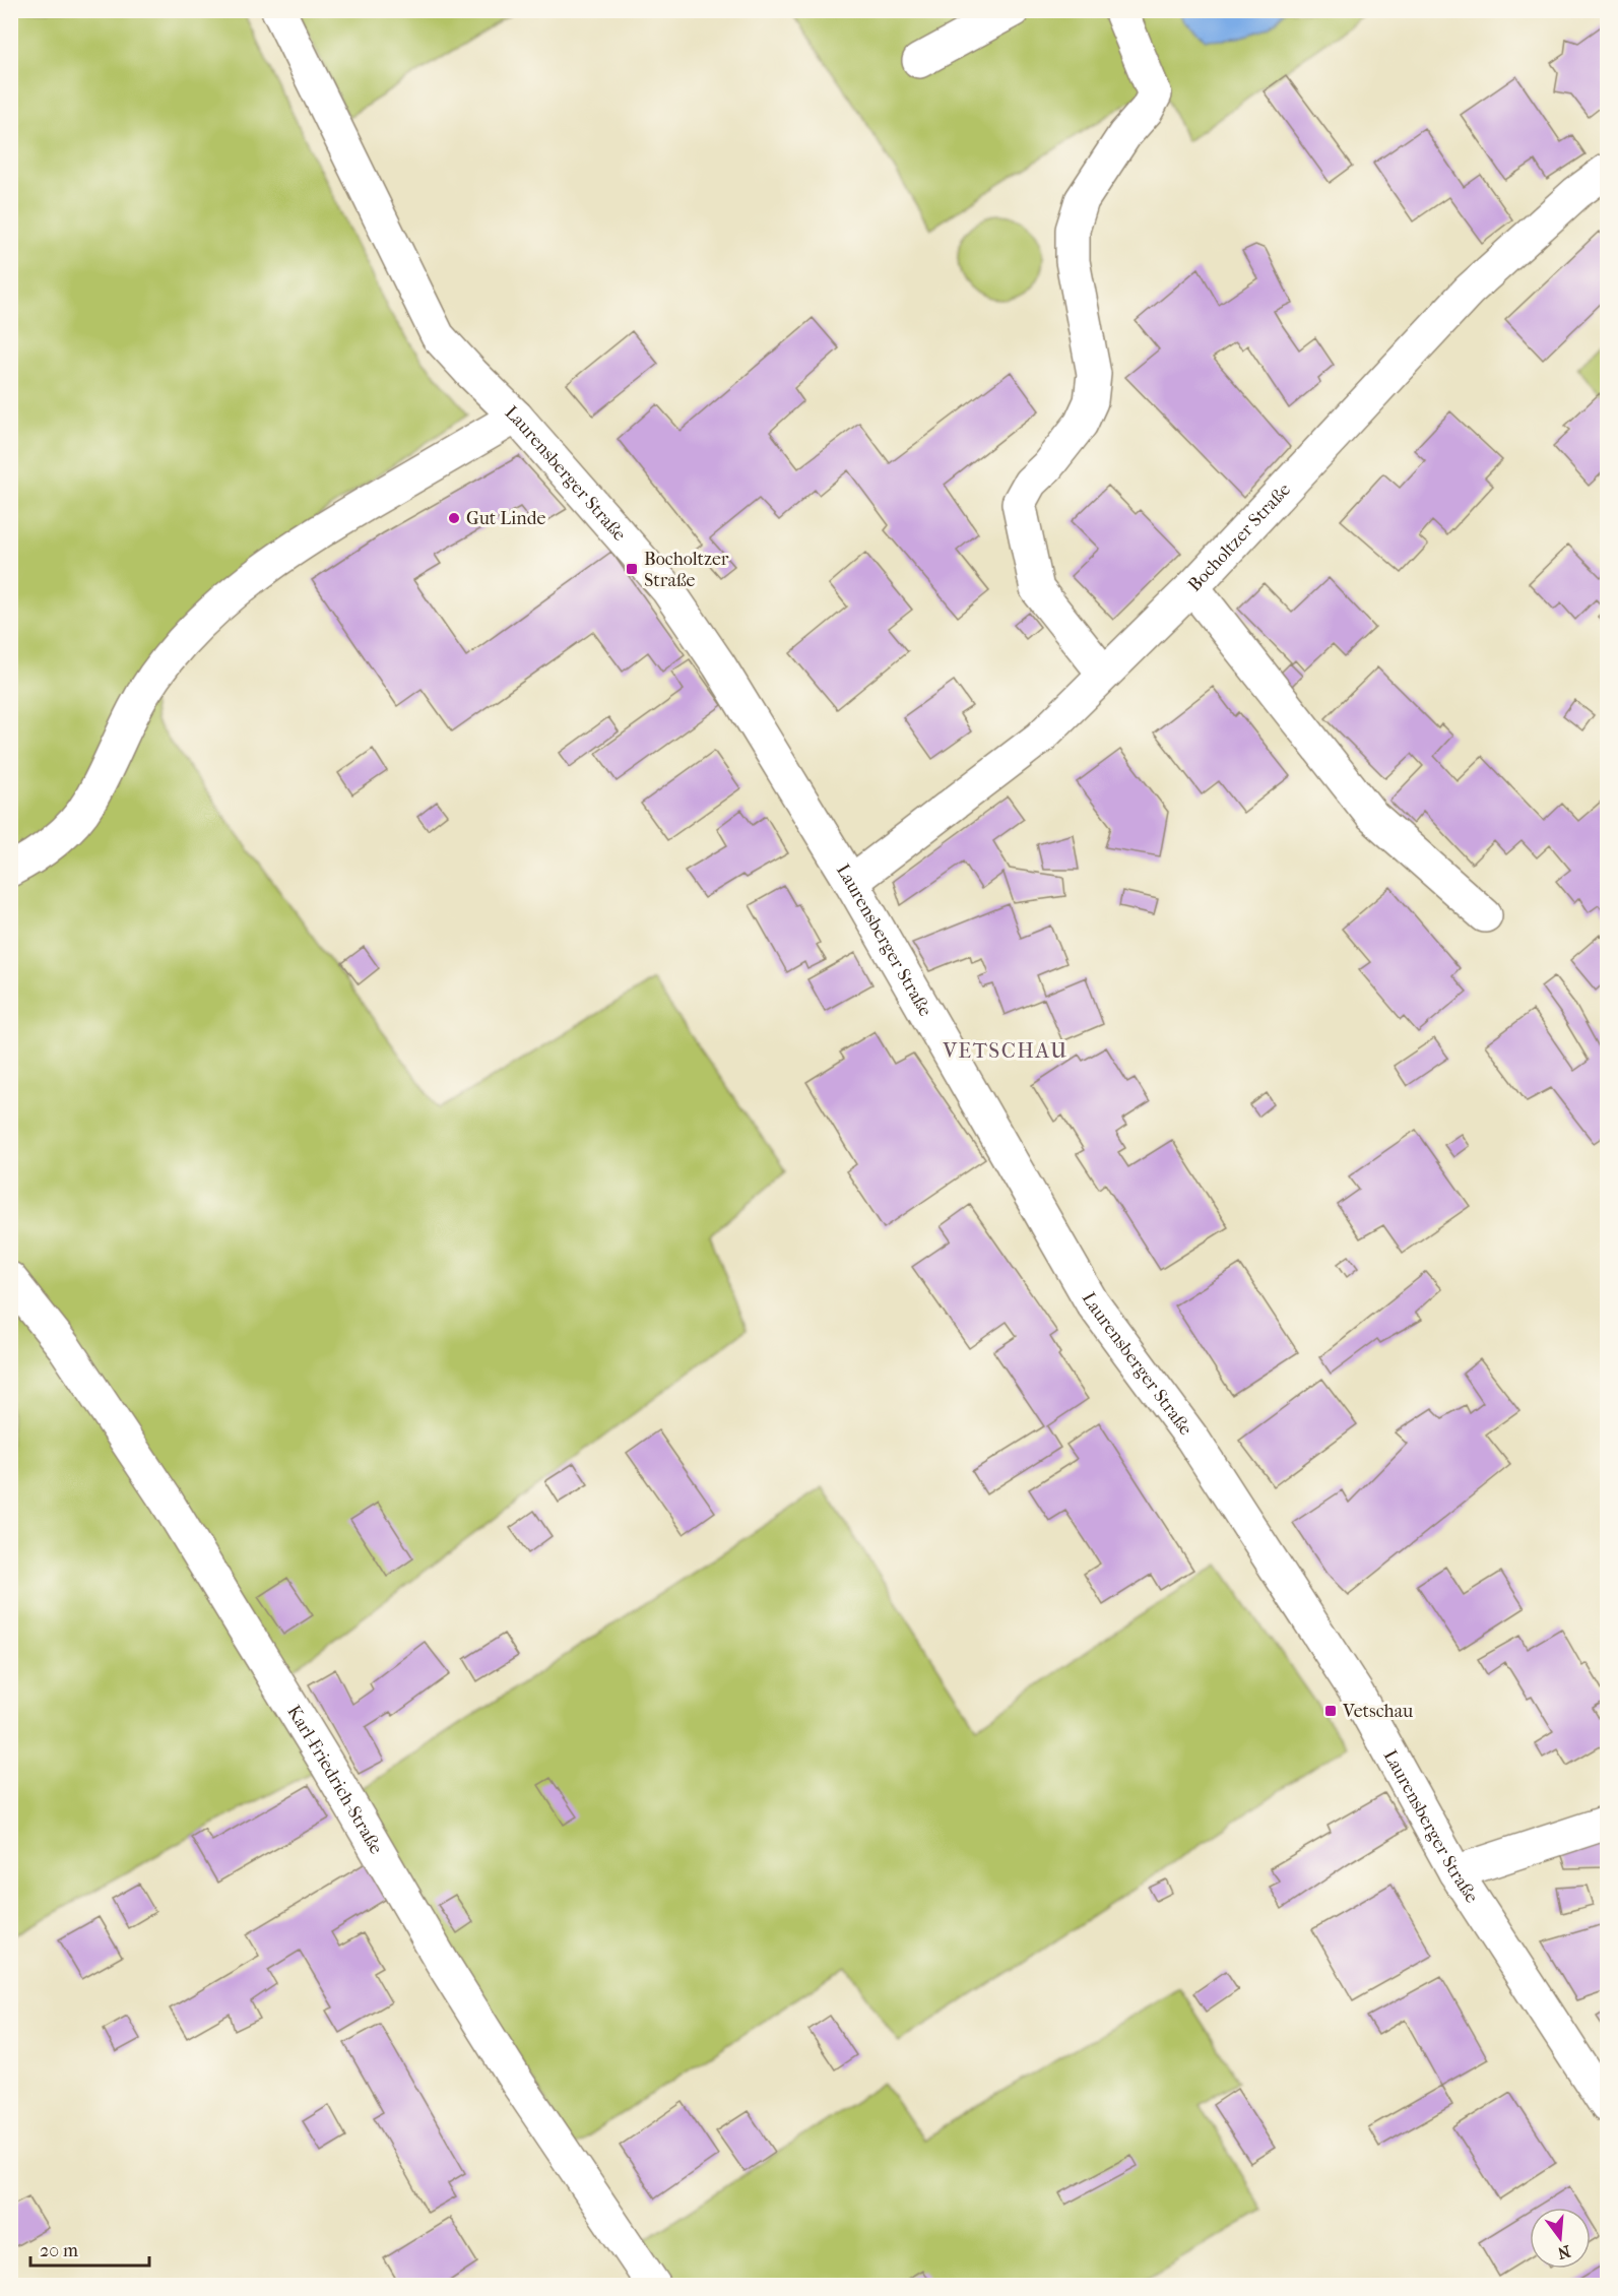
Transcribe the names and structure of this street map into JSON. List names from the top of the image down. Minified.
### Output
{"streets":{"street":["Laurensberger Straße","Bocholtzer Straße","Karl-Friedrich-Straße"]},"crossings":[["Laurensberger Straße","Bocholtzer Straße"]],"districts":["VETSCHAU"],"places":{"other":["Gut Linde"],"transit":["Bocholtzer Straße","Vetschau"]},"scale_bar":"20 m","north":"bottom"}
